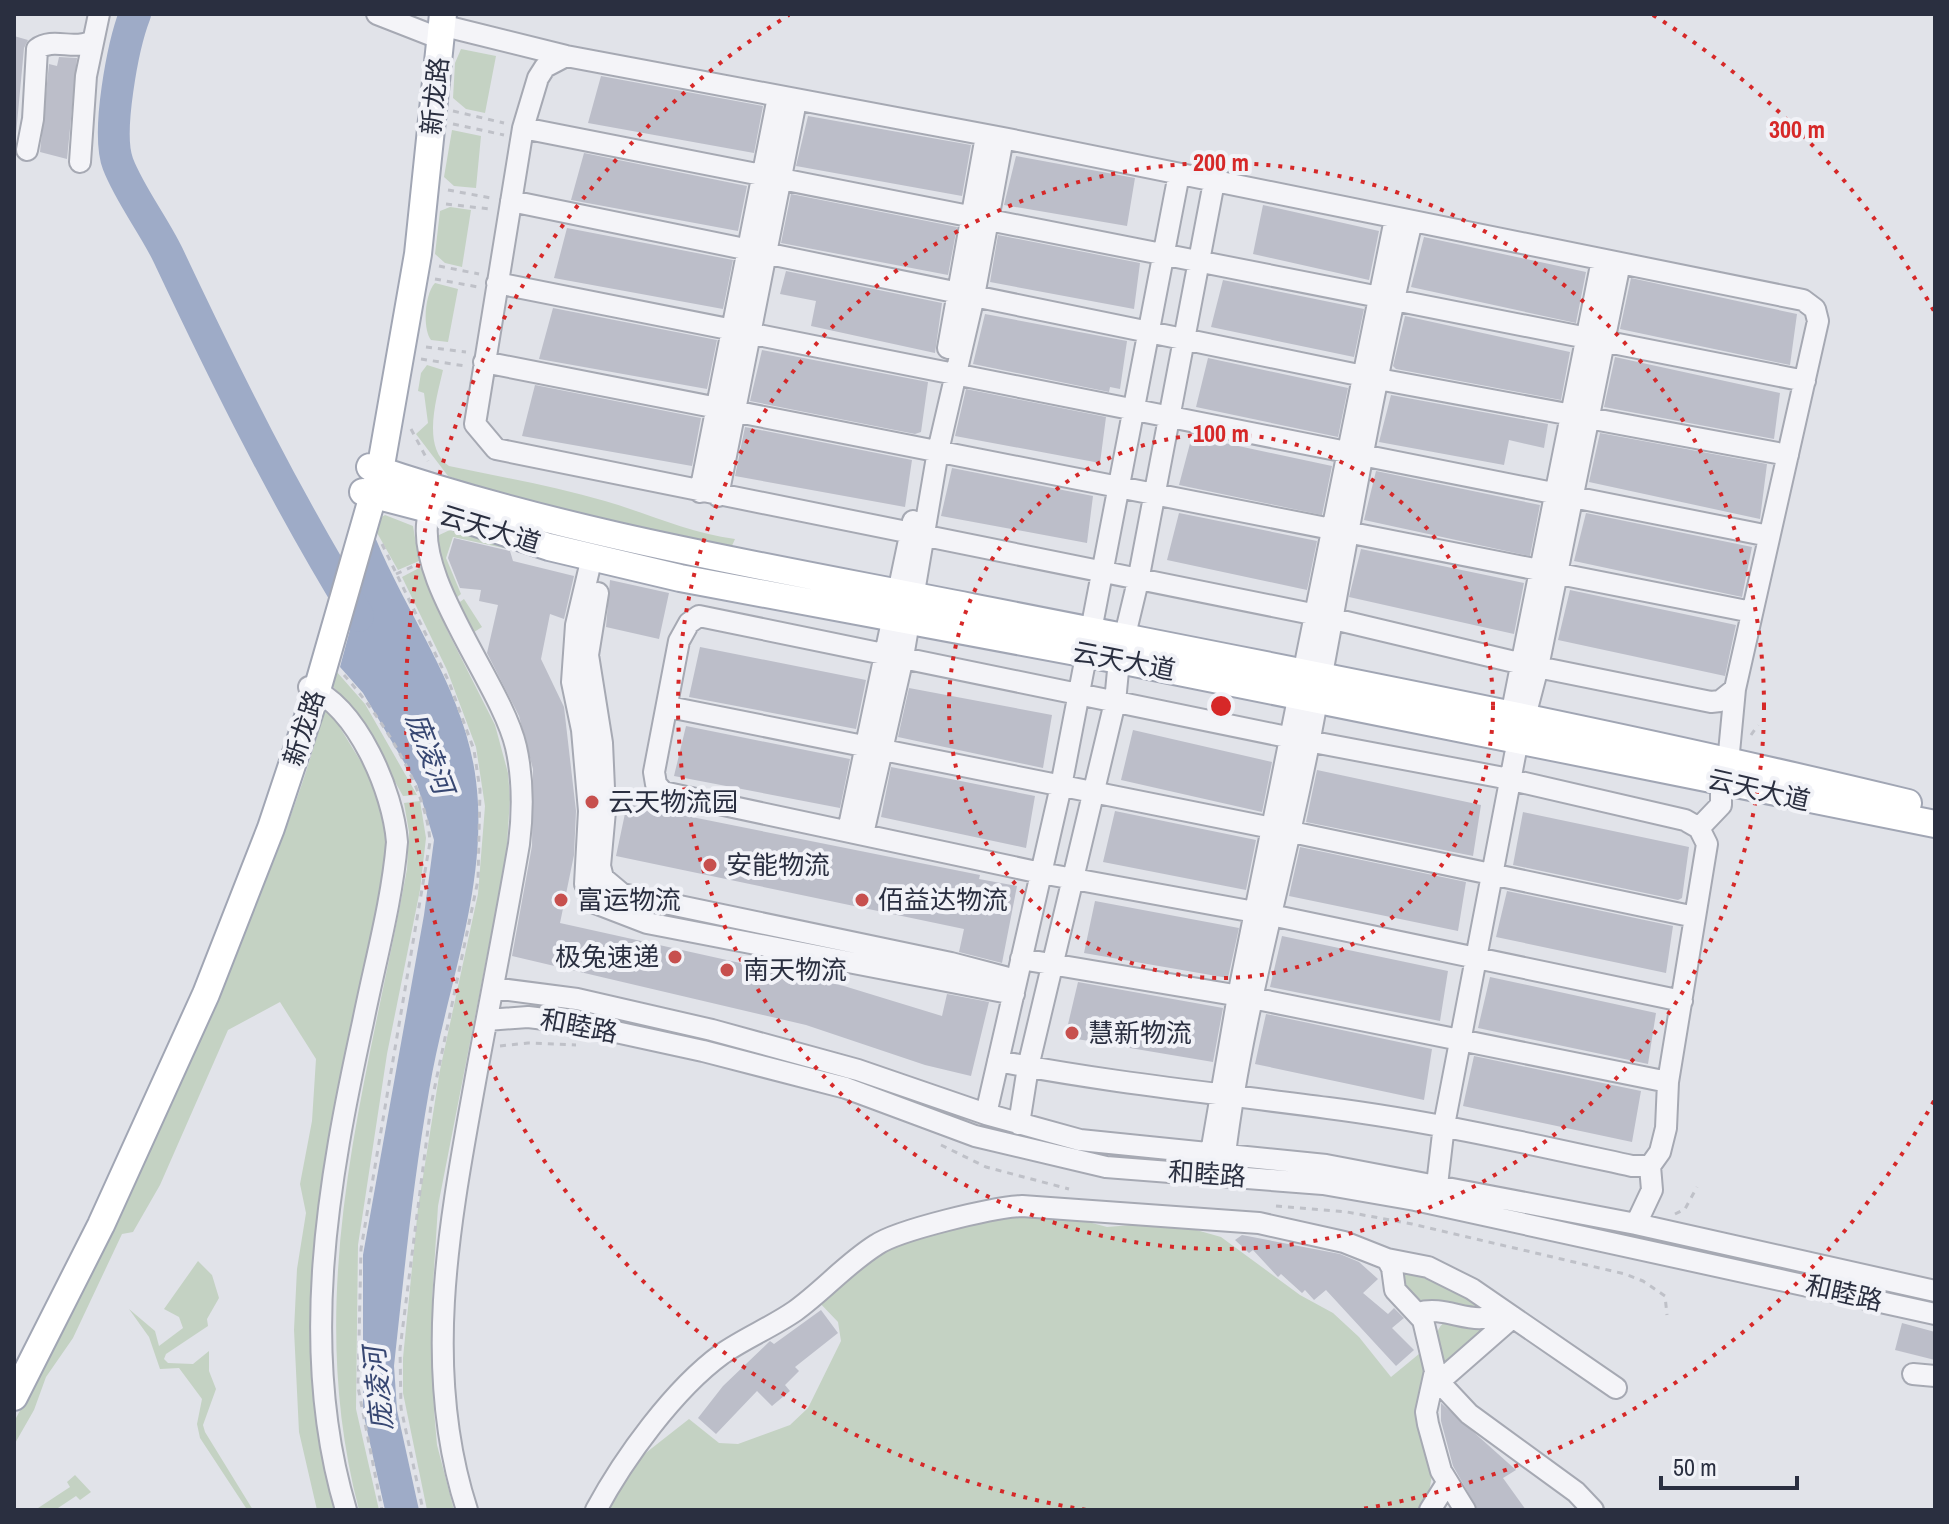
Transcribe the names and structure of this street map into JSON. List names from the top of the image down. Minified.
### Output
{"streets":{"main road":["新龙路","云天大道"],"street":["和睦路"]},"crossings":[["新龙路","云天大道"]],"water":["庞凌河"],"places":["云天物流园","安能物流","富运物流","佰益达物流","极兔速递","南天物流","慧新物流"],"scale_bar":"50 m","rings":["300 m","200 m","100 m"]}
